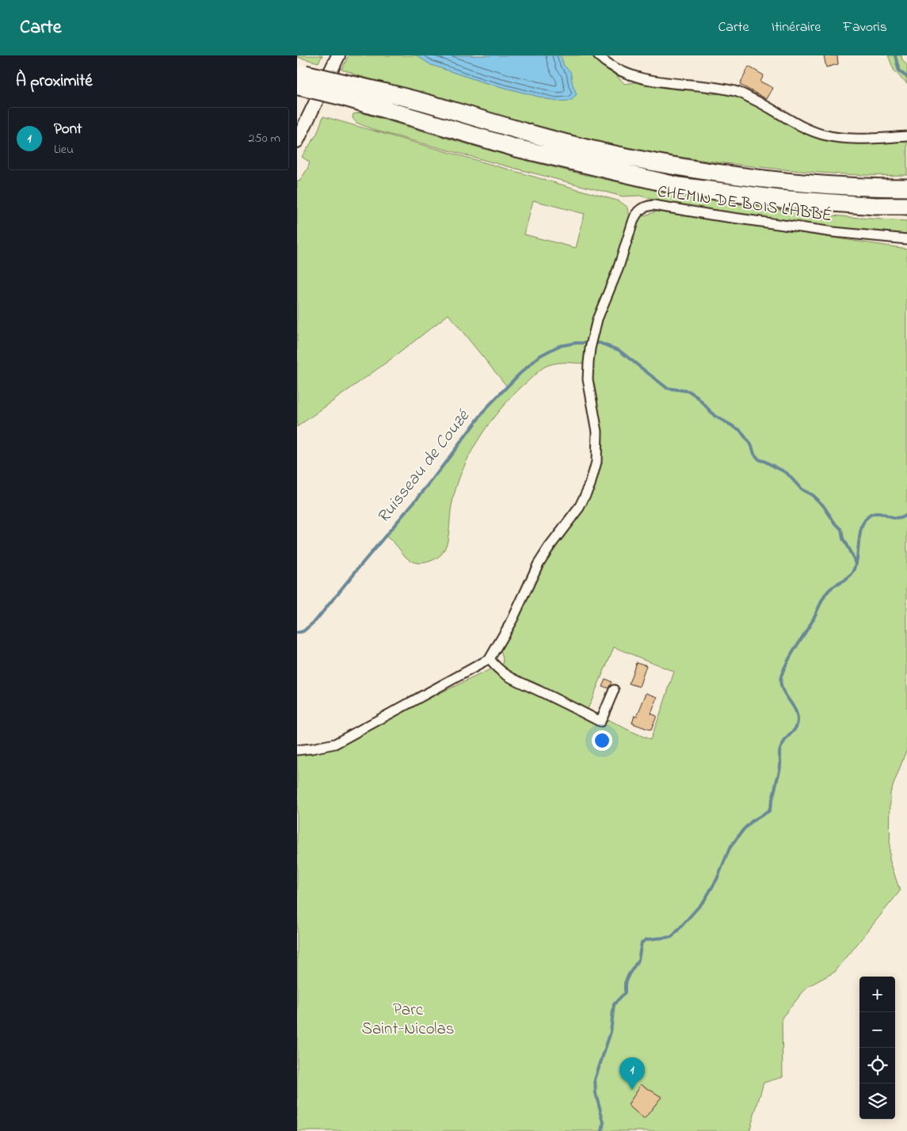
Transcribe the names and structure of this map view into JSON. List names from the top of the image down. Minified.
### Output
{"streets":{"street":["CHEMIN DE BOIS L'ABBÉ"]},"water":["Ruisseau de Couzé"],"parks":["Parc Saint-Nicolas"],"page":{"header":"Carte","nav":["Carte","Itinéraire","Favoris"],"heading":"À proximité","list":[{"mark":"1","name":"Pont","note":"Lieu","value":"250 m"}],"map_buttons":["+","−"],"pins":"1"}}
